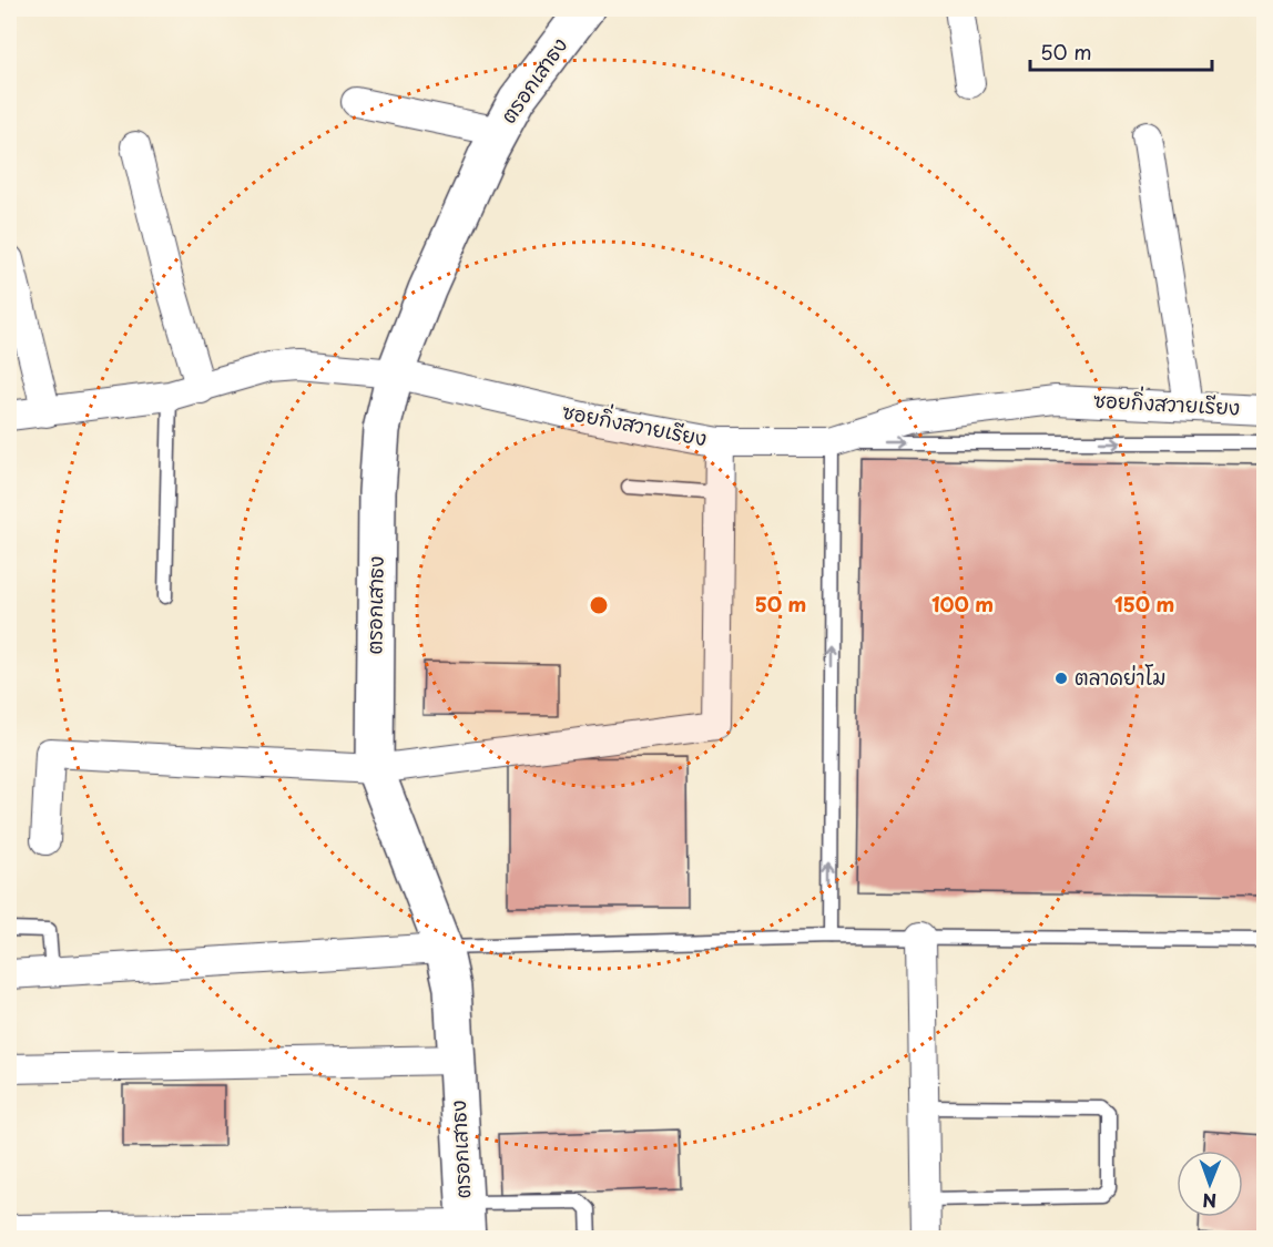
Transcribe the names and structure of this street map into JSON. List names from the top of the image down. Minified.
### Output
{"streets":{"street":["ตรอกเสาธง","ซอยกิ่งสวายเรียง"]},"crossings":[["ตรอกเสาธง","ซอยกิ่งสวายเรียง"]],"places":["ตลาดย่าโม"],"scale_bar":"50 m","north":"bottom","rings":["50 m","100 m","150 m"]}
